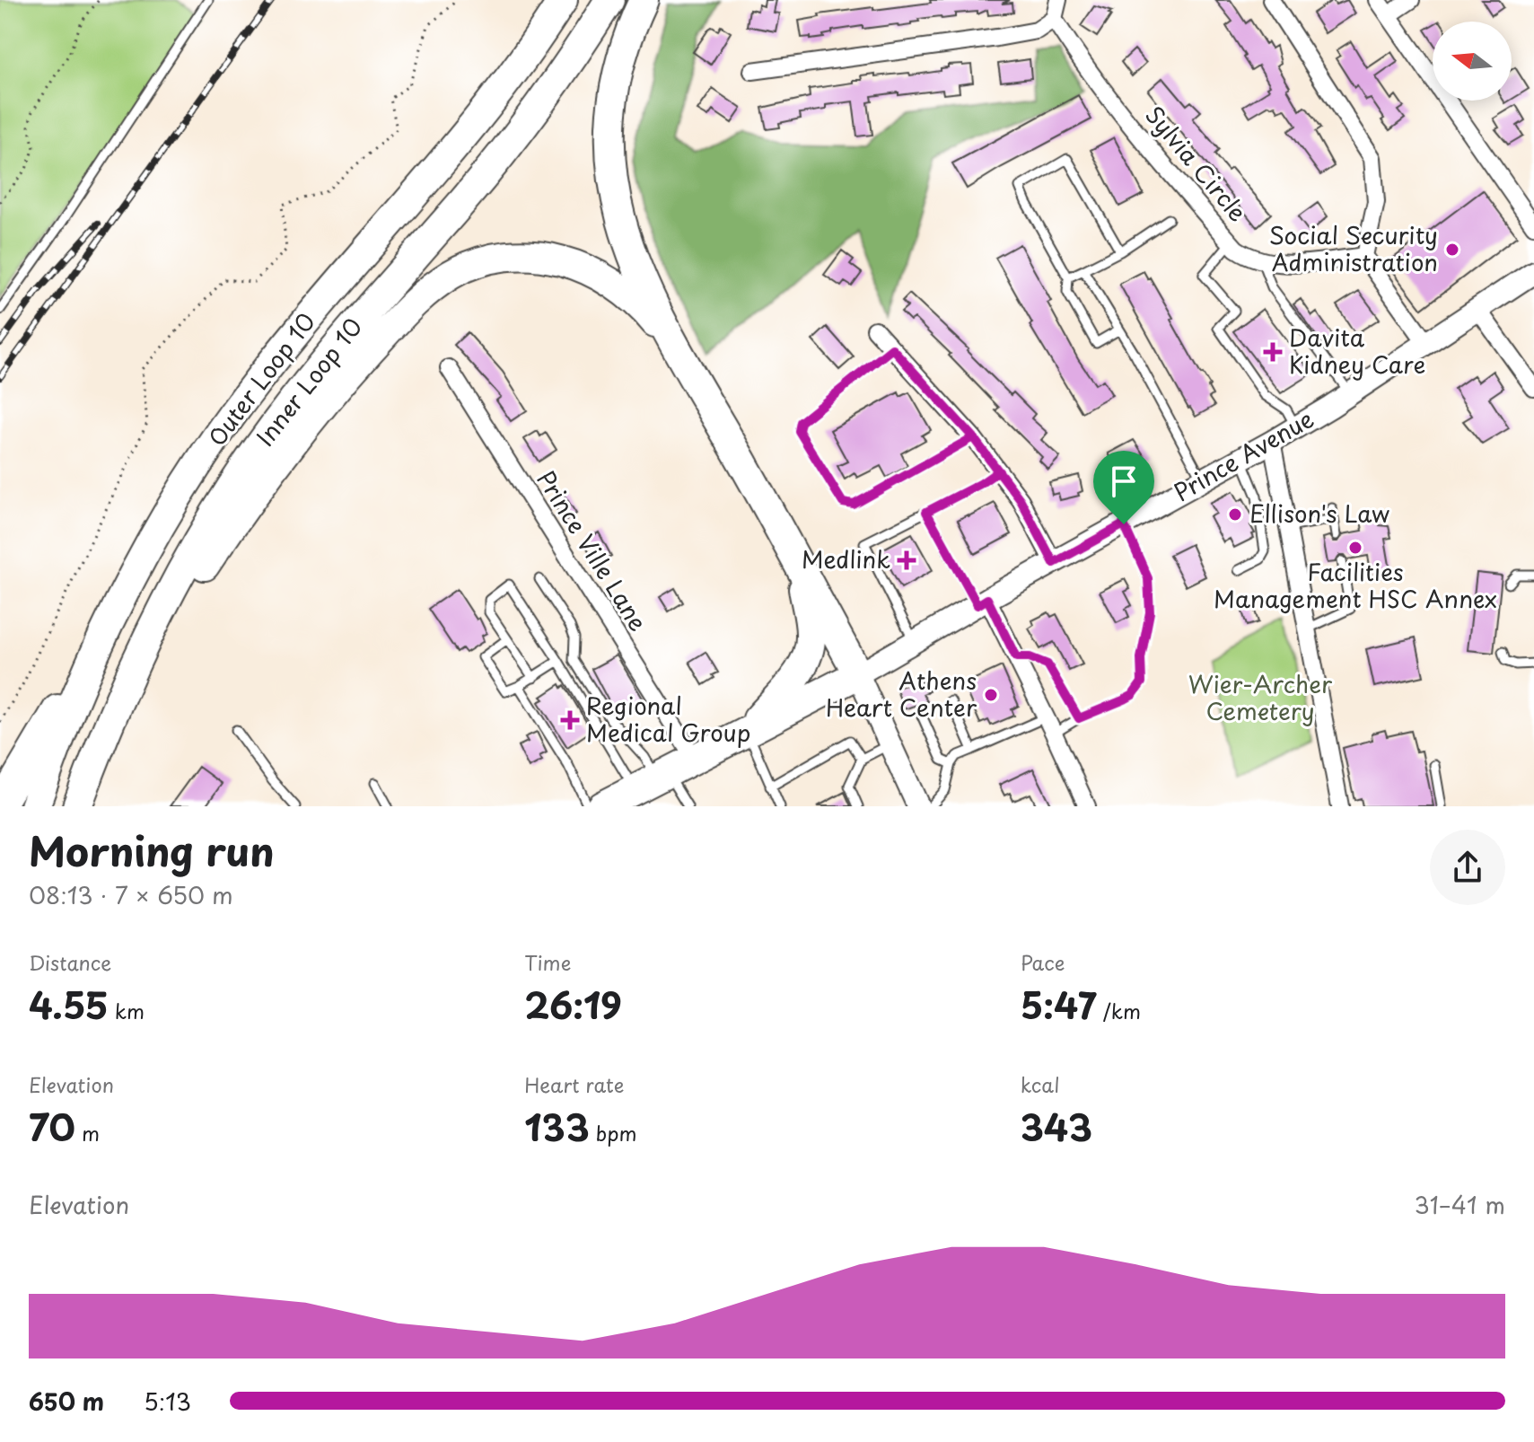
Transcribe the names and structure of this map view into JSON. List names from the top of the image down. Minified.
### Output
{"streets":{"highway":["Outer Loop 10","Inner Loop 10","Prince Avenue"],"street":["Sylvia Circle","Prince Ville Lane"]},"crossings":[["Prince Avenue","Prince Ville Lane"]],"parks":["Wier-Archer Cemetery"],"places":{"other":["Social Security Administration","Ellison's Law","Facilities Management HSC Annex","Athens Heart Center"],"health":["Davita Kidney Care","Medlink","Regional Medical Group"]},"north":"left","page":{"heading":["Morning run","08:13 · 7 × 650 m"],"stats":[["Distance","4.55 km"],["Time","26:19"],["Pace","5:47 /km"],["Elevation","70 m"],["Heart rate","133 bpm"],["kcal","343"]],"chart":["Elevation","31–41 m"],"list":[{"name":"650 m","note":"5:13"}]}}
